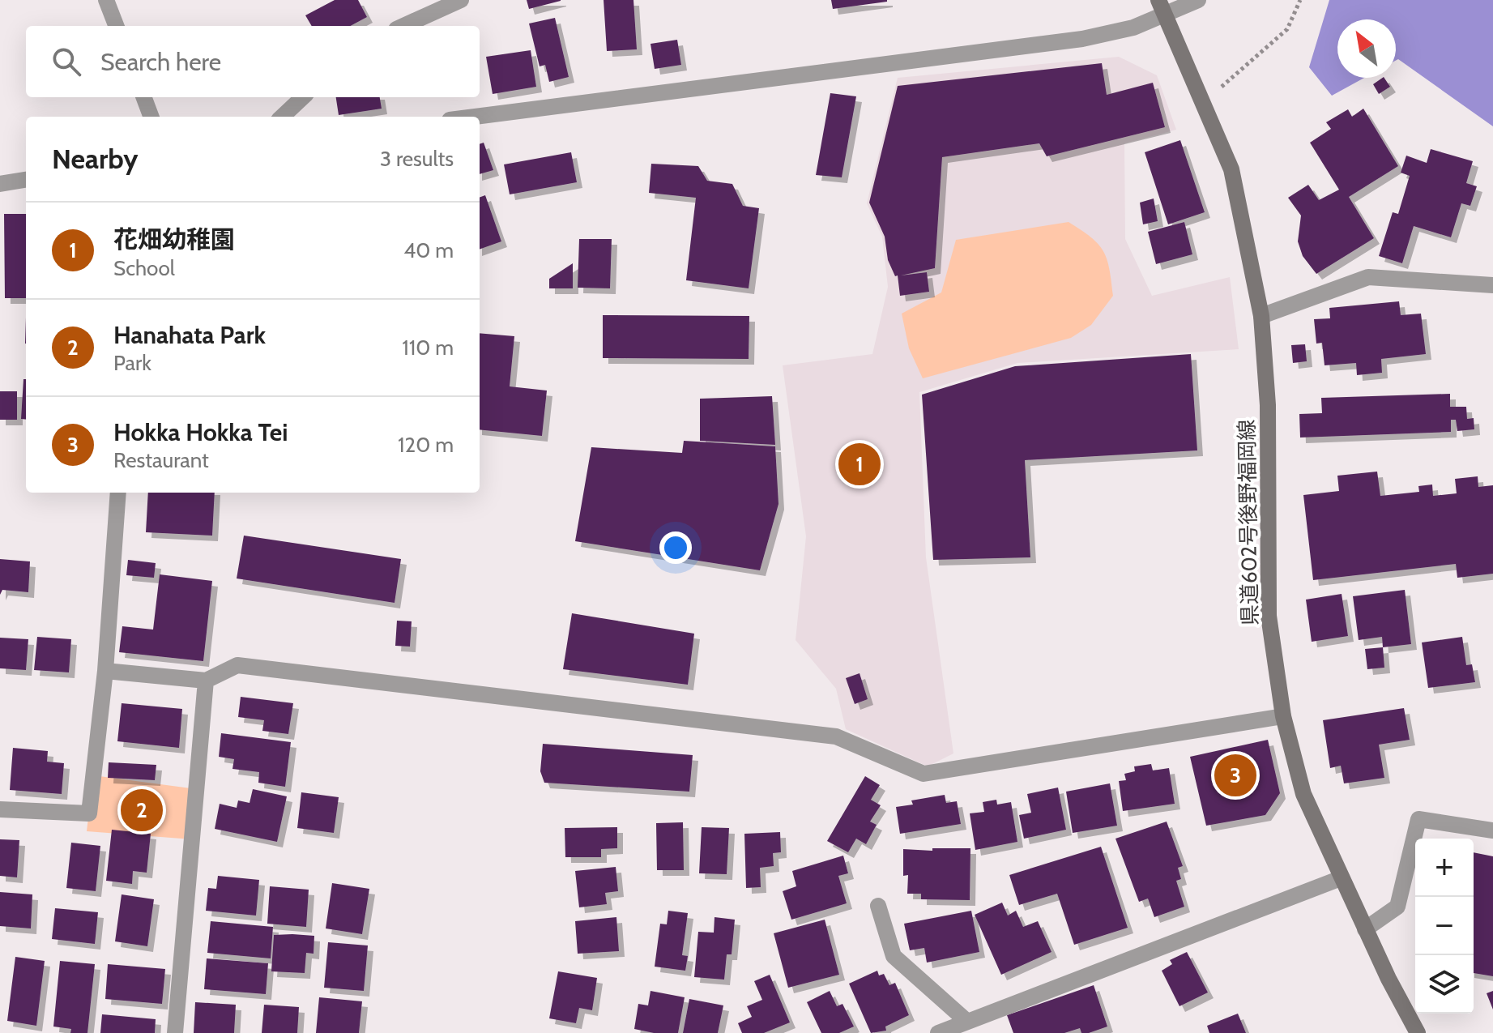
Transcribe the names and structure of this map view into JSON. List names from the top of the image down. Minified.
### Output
{"streets":{"main road":["県道602号後野福岡線"]},"north":"top left","page":{"search":"Search here","heading":["Nearby","3 results"],"list":[{"mark":"1","name":"花畑幼稚園","note":"School","value":"40 m"},{"mark":"2","name":"Hanahata Park","note":"Park","value":"110 m"},{"mark":"3","name":"Hokka Hokka Tei","note":"Restaurant","value":"120 m"}],"pins":["1","3","2"],"map_buttons":["+","−"]}}
